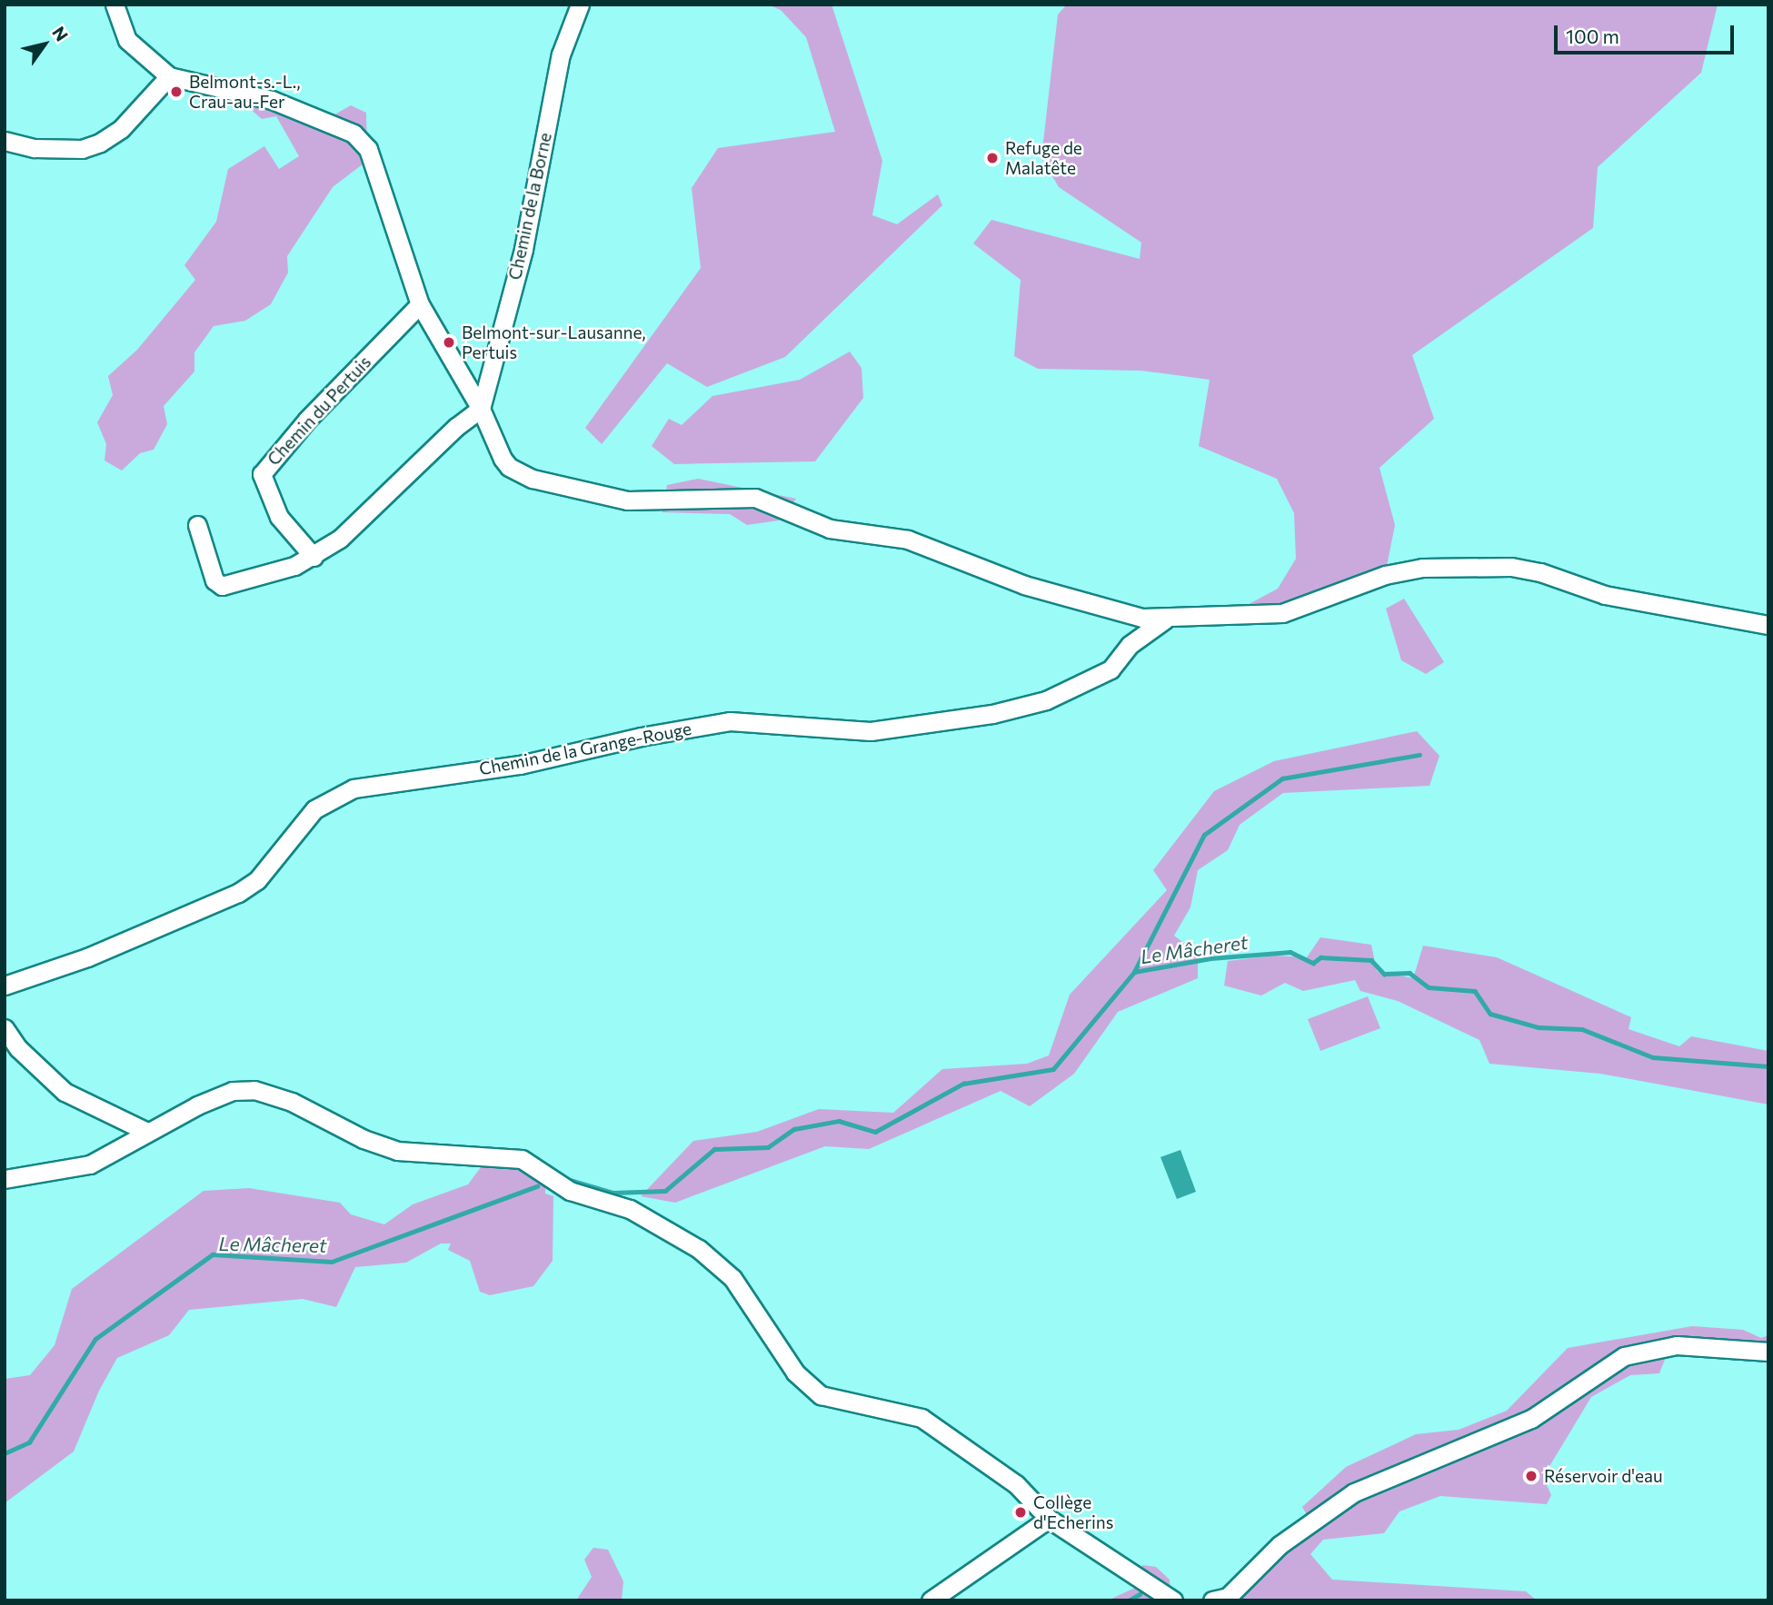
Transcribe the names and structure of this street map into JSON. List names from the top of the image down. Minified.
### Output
{"streets":{"street":["Chemin de la Borne","Chemin du Pertuis","Chemin de la Grange-Rouge"]},"water":["Le Mâcheret"],"places":["Belmont-s.-L., Crau-au-Fer","Refuge de Malatête","Belmont-sur-Lausanne, Pertuis","Réservoir d'eau","Collège d'Echerins"],"scale_bar":"100 m","north":"top right"}
